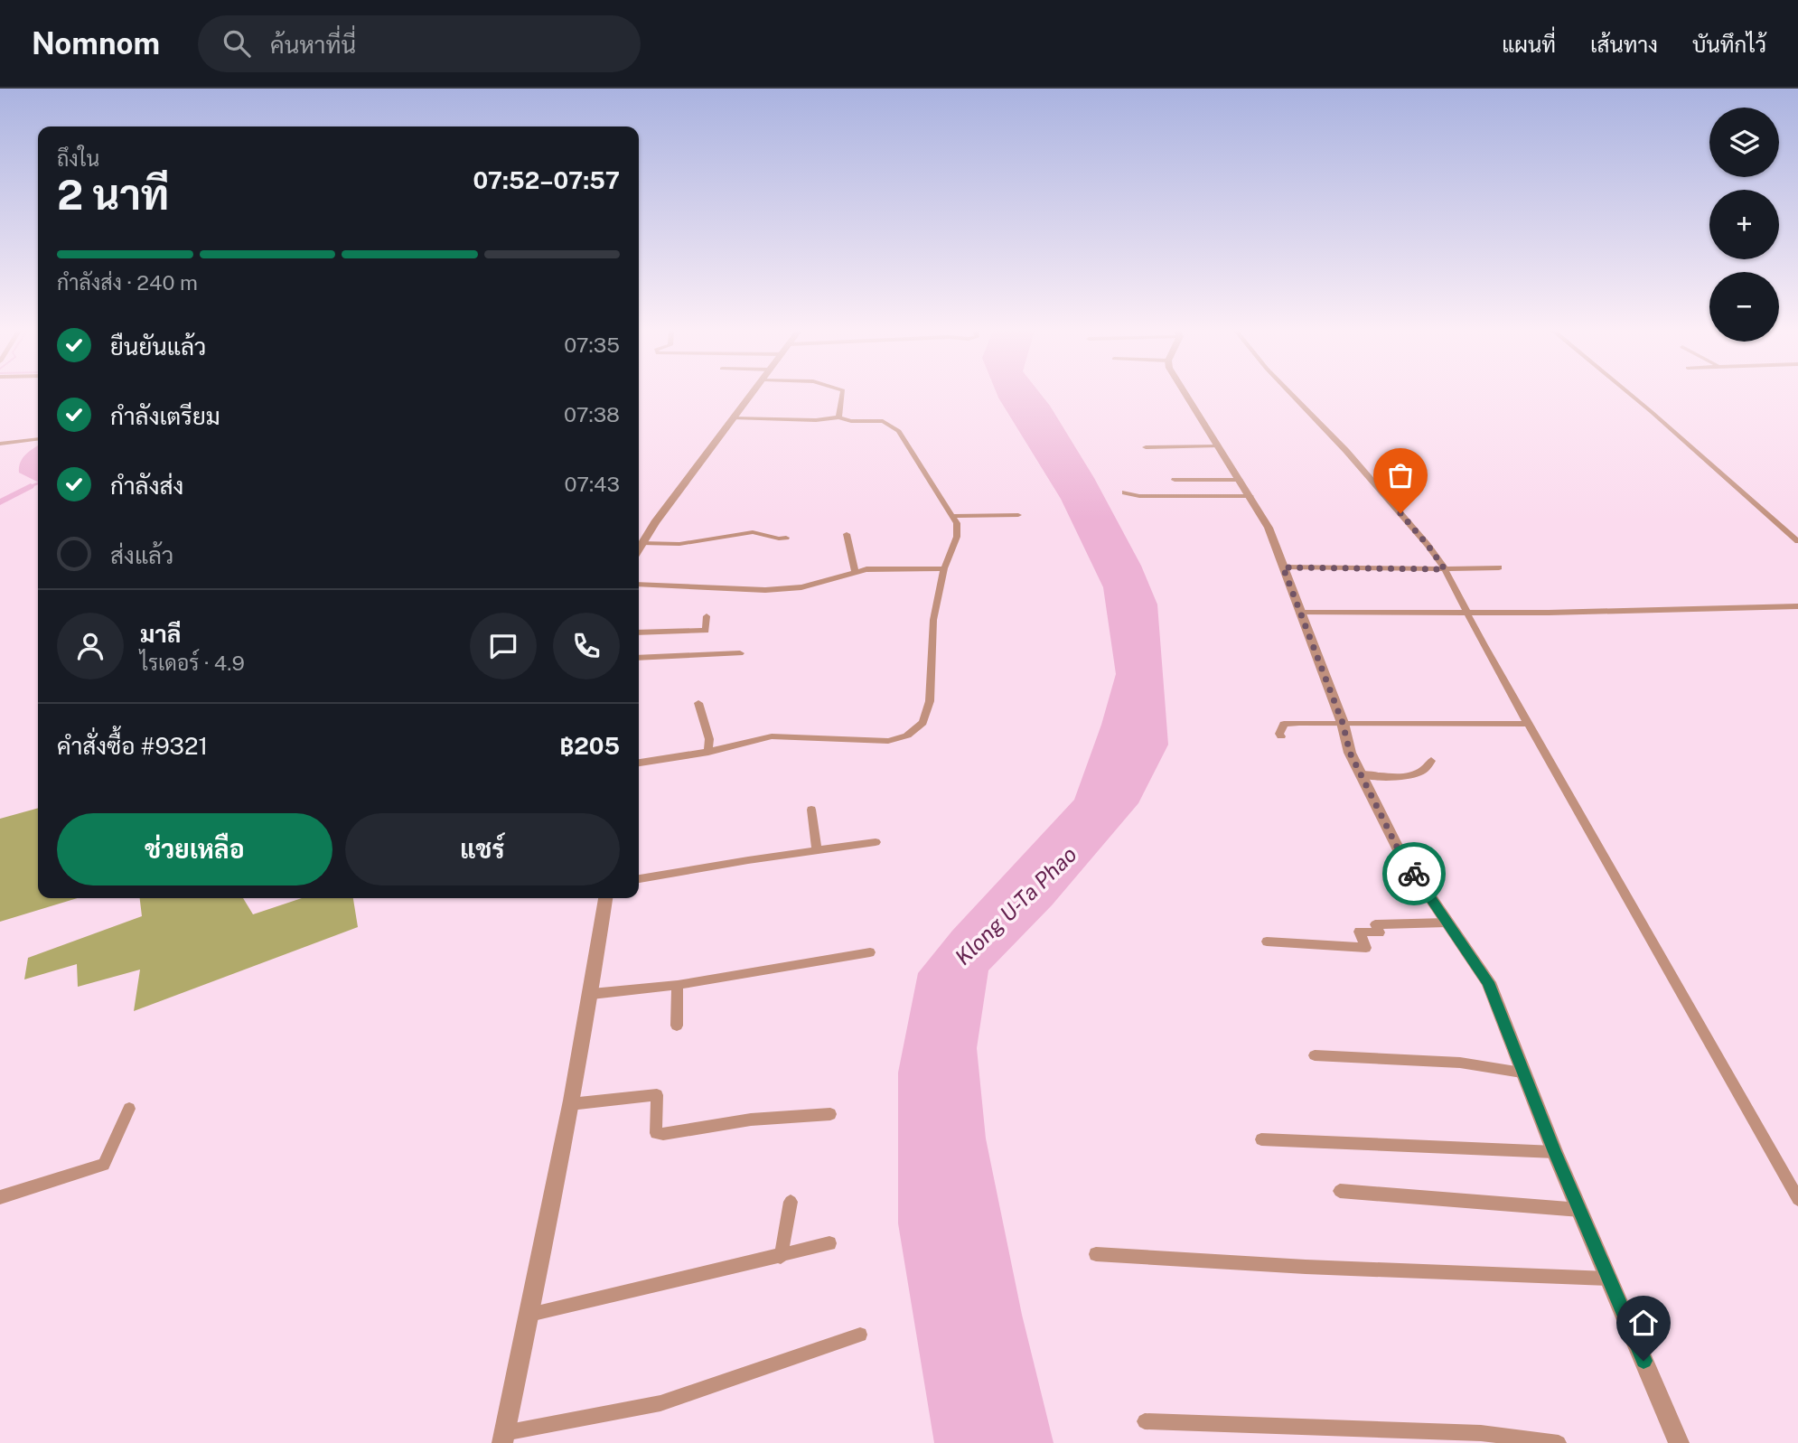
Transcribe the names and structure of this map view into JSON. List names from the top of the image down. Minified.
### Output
{"water":["Klong U-Ta Phao"],"page":{"header":"Nomnom","search":"ค้นหาที่นี่","nav":["แผนที่","เส้นทาง","บันทึกไว้"],"map_buttons":["+","−"],"heading":["2 นาที","ถึงใน","07:52–07:57"],"panel":["มาลี","ไรเดอร์ · 4.9","คำสั่งซื้อ #9321","฿205"],"bar":"กำลังส่ง · 240 m","list":[["ยืนยันแล้ว","07:35"],["กำลังเตรียม","07:38"],["กำลังส่ง","07:43"],"ส่งแล้ว"],"buttons":["ช่วยเหลือ","แชร์"]}}
